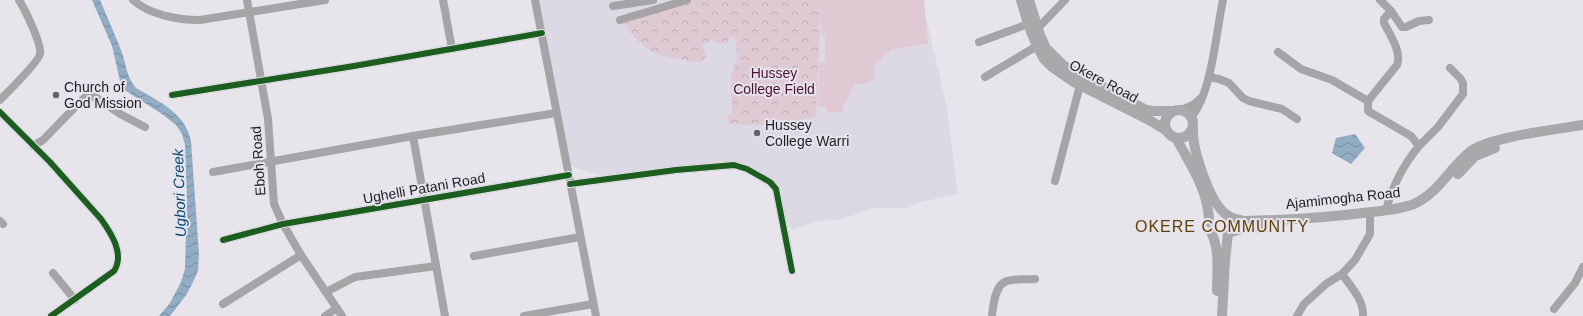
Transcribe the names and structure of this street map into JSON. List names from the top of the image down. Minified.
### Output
{"streets":{"main road":["Okere Road","Ajamimogha Road"],"street":["Eboh Road","Ughelli Patani Road"]},"crossings":[["Eboh Road","Ughelli Patani Road"]],"districts":["OKERE COMMUNITY"],"water":["Ugbori Creek"],"parks":["Hussey College Field"],"places":["Church of God Mission","Hussey College Warri"]}
